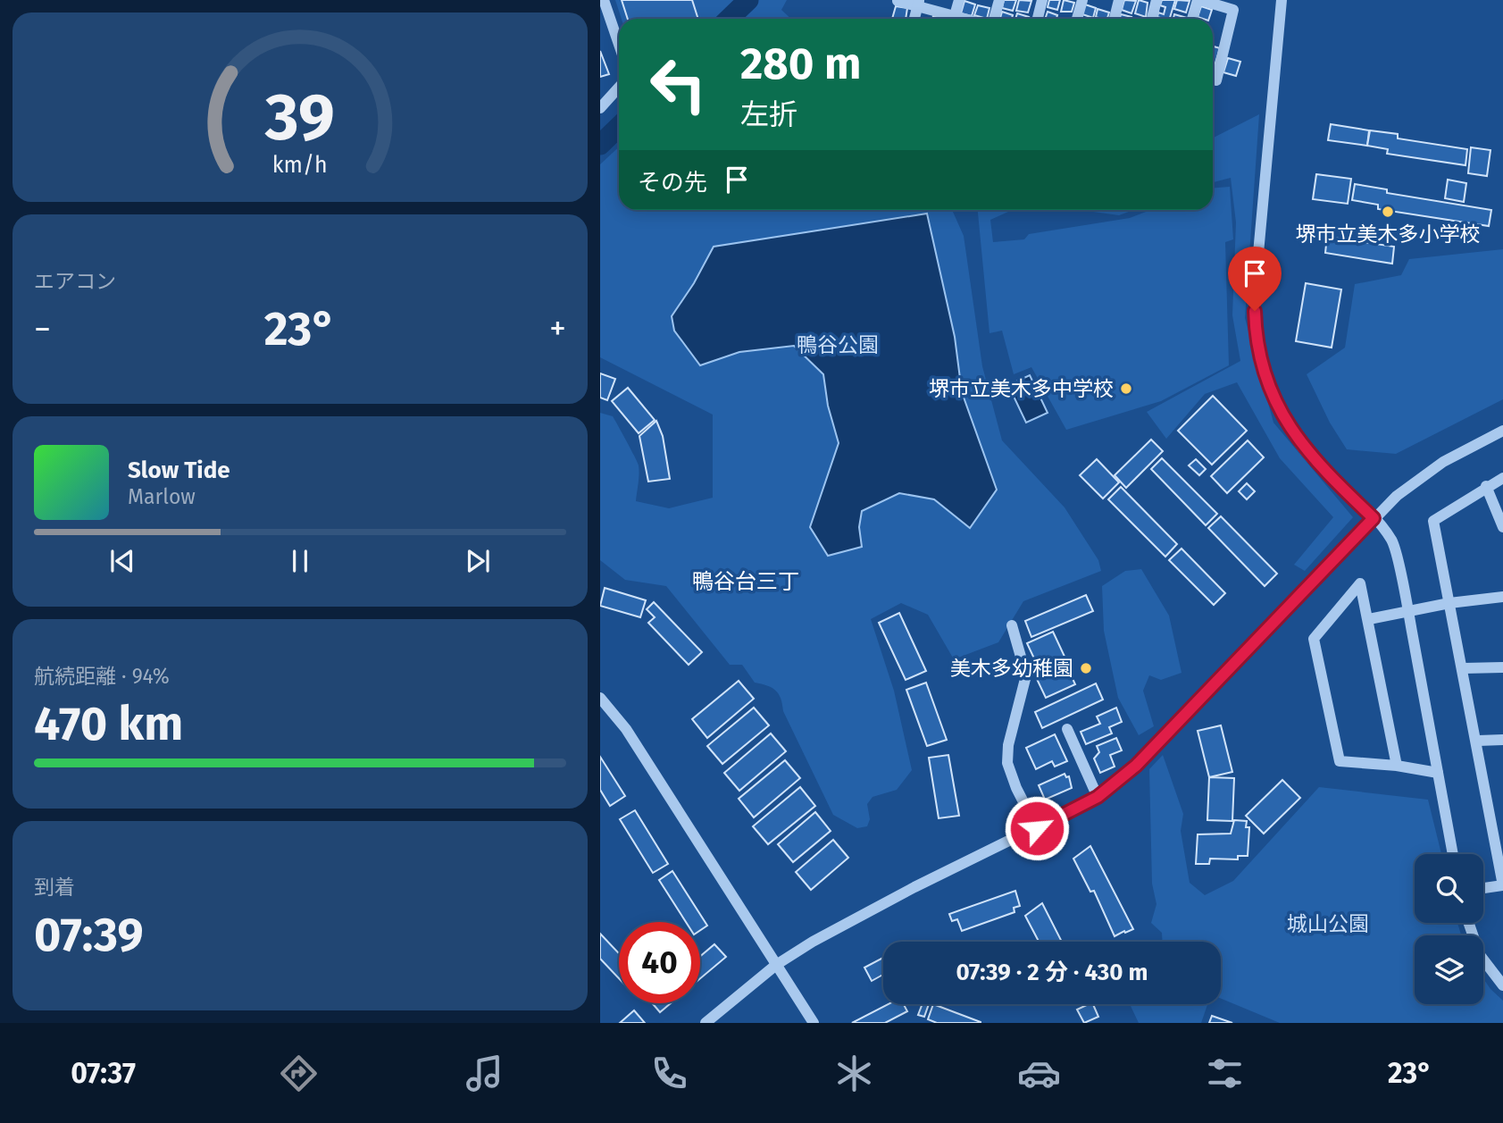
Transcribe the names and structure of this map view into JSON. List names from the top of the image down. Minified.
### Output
{"districts":["鴨谷台三丁"],"parks":["鴨谷公園","城山公園"],"places":["堺市立美木多小学校","堺市立美木多中学校","美木多幼稚園"],"page":{"turn":["280 m","左折"],"then":"その先","tile":["エアコン",["航続距離 · 94%","470 km"],["到着","07:39"]],"heat":["−","23°","+"],"song":["Slow Tide","Marlow"],"limit":"40","trip":"07:39 · 2 分 · 430 m","tabs":["07:37","23°"],"gauge":["39","km/h"]}}
